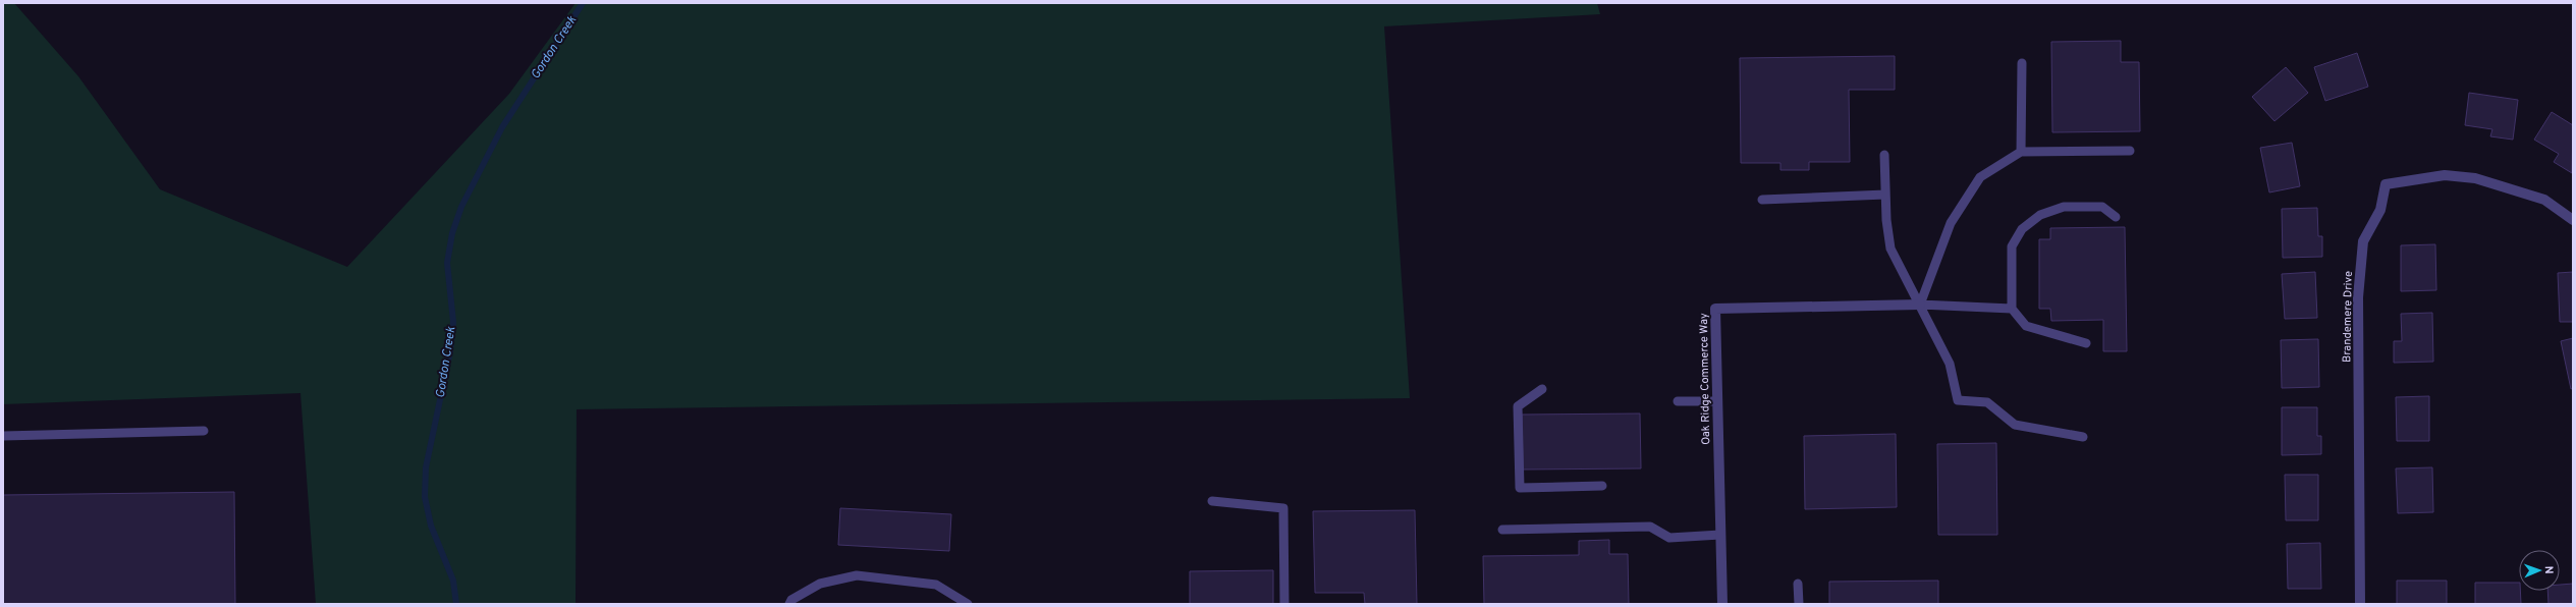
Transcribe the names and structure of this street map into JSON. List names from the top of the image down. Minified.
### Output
{"streets":{"street":["Brandemere Drive","Oak Ridge Commerce Way"]},"water":["Gordon Creek"],"north":"right"}
